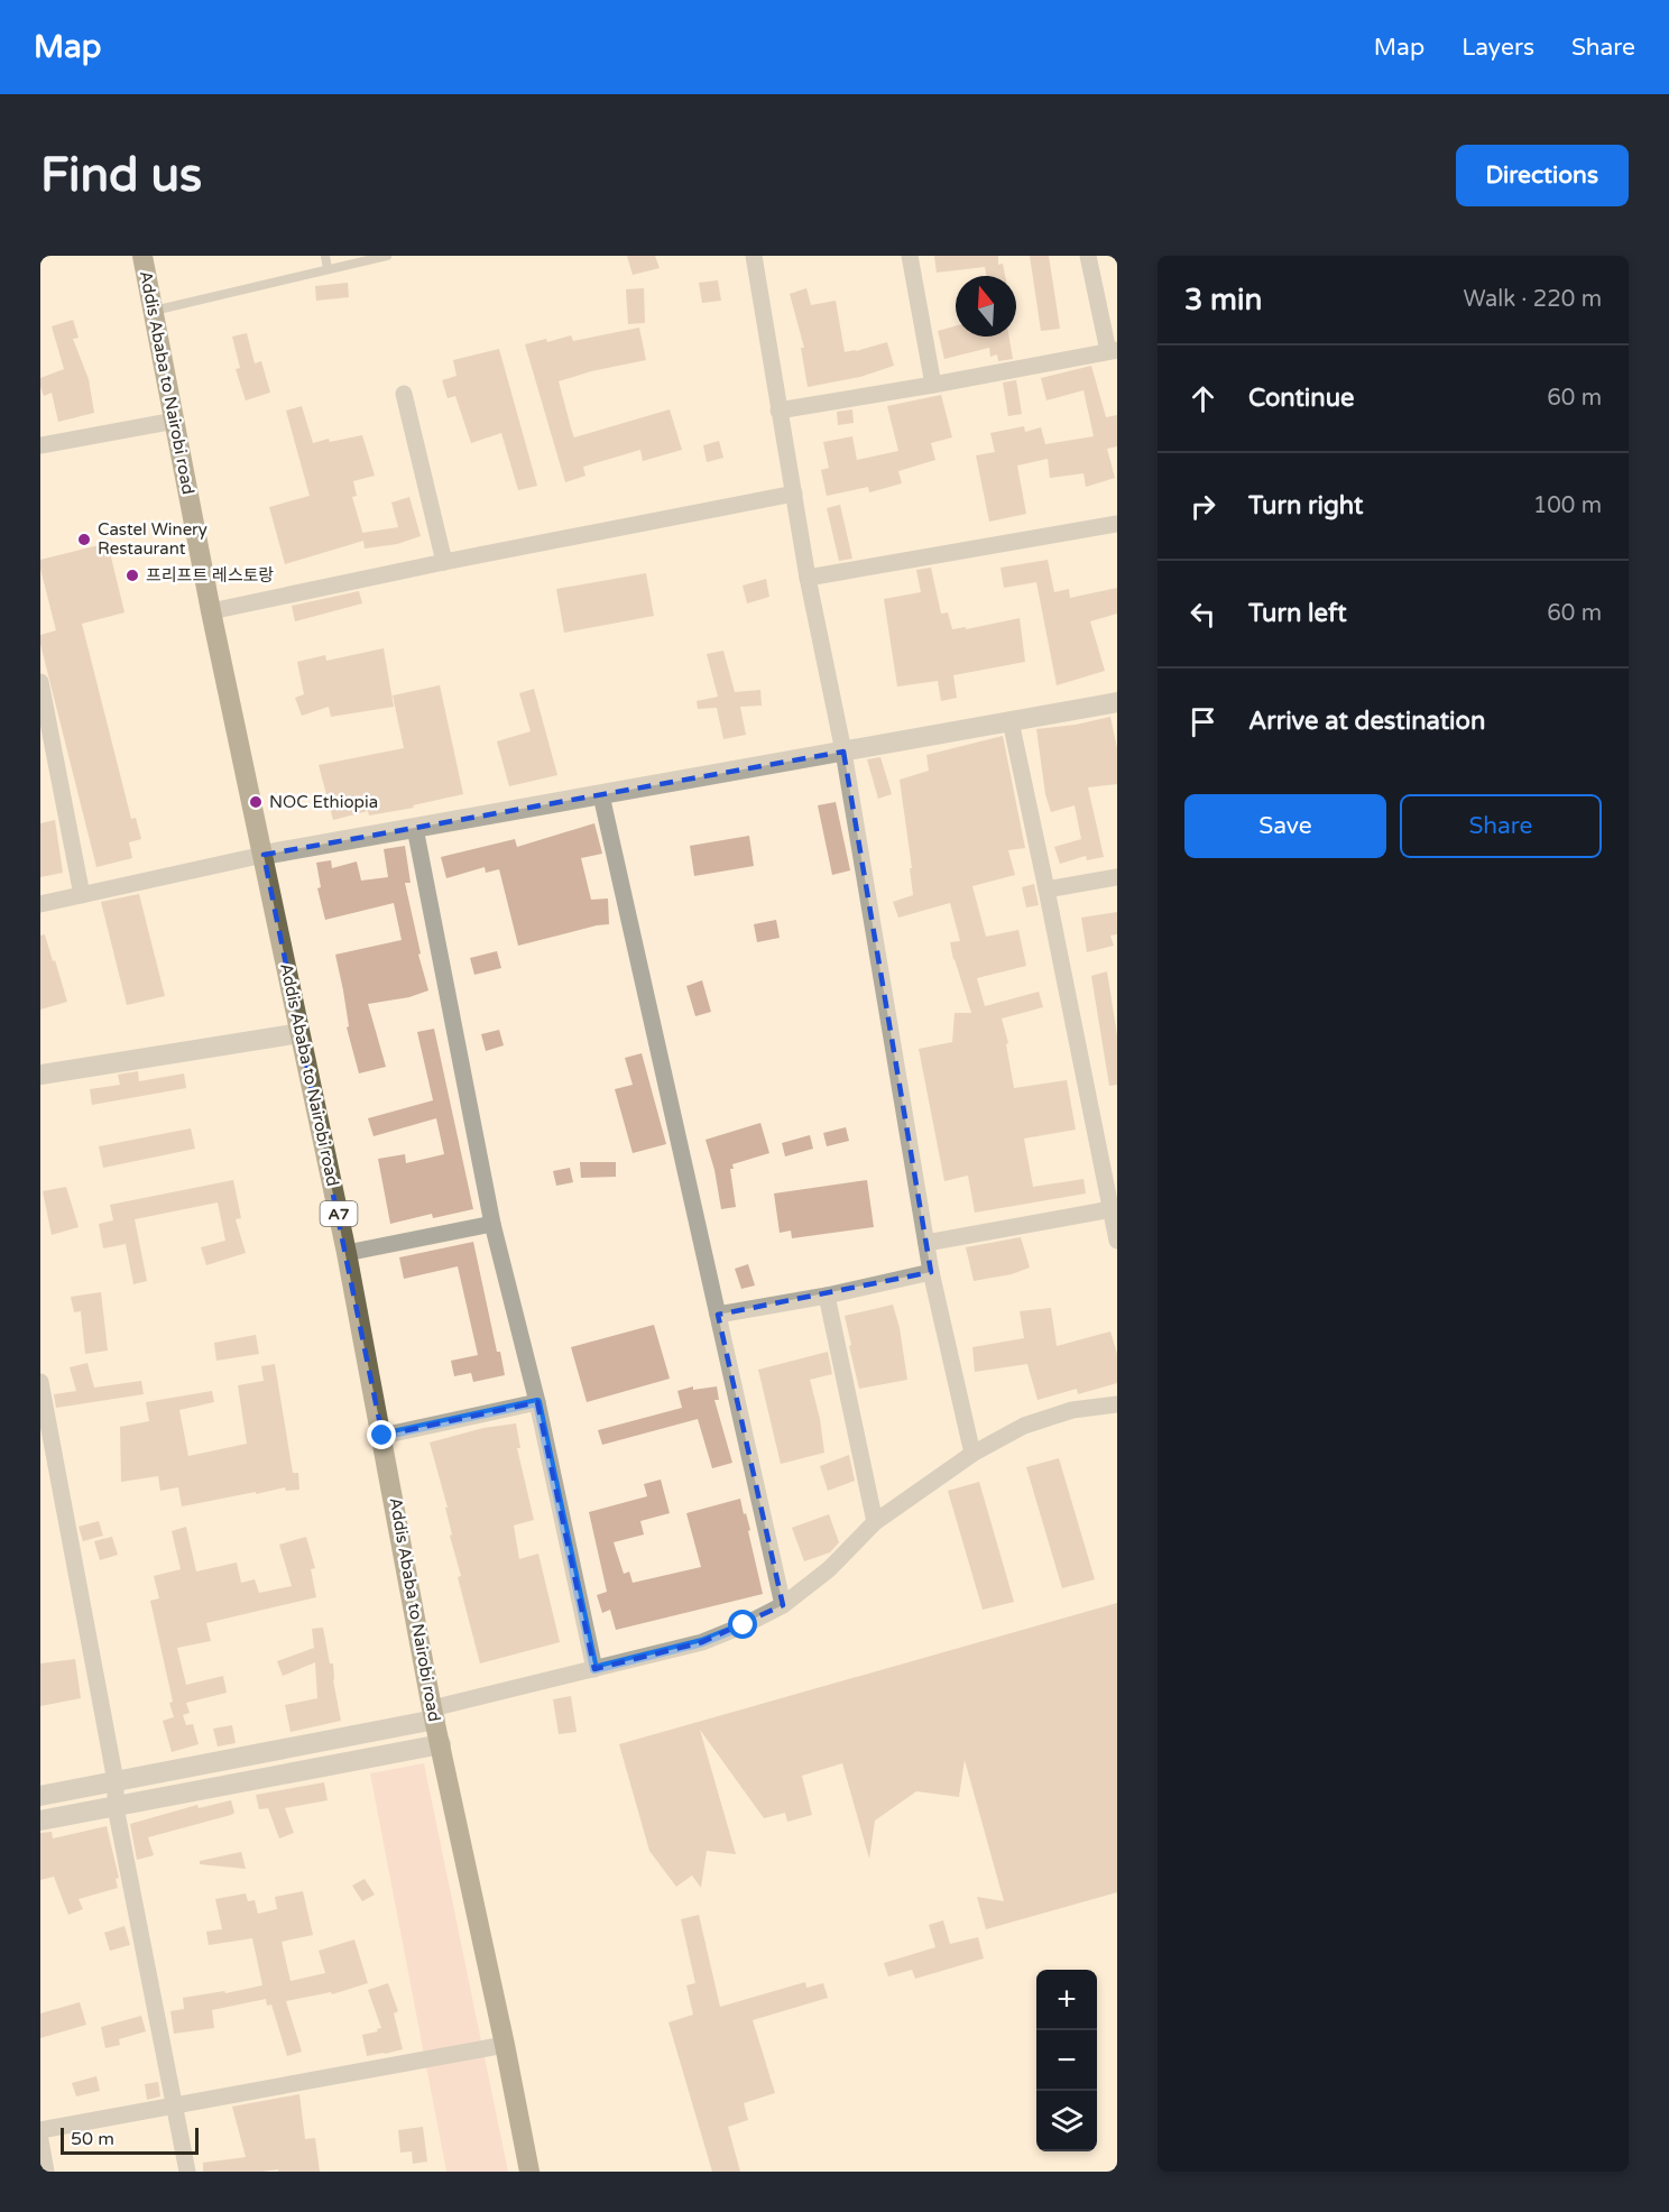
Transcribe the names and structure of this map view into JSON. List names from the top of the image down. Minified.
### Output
{"streets":{"highway":["Addis Ababa to Nairobi road","A7"]},"places":["Castel Winery Restaurant","프리프트 레스토랑","NOC Ethiopia"],"scale_bar":"50 m","north":"top","page":{"header":"Map","nav":["Map","Layers","Share"],"buttons":["Directions",["Save","Share"]],"title":"Find us","heading":["3 min","Walk · 220 m"],"list":[["Continue","60 m"],["Turn right","100 m"],["Turn left","60 m"],"Arrive at destination"],"map_buttons":["+","−"],"scale":"50 m"}}
